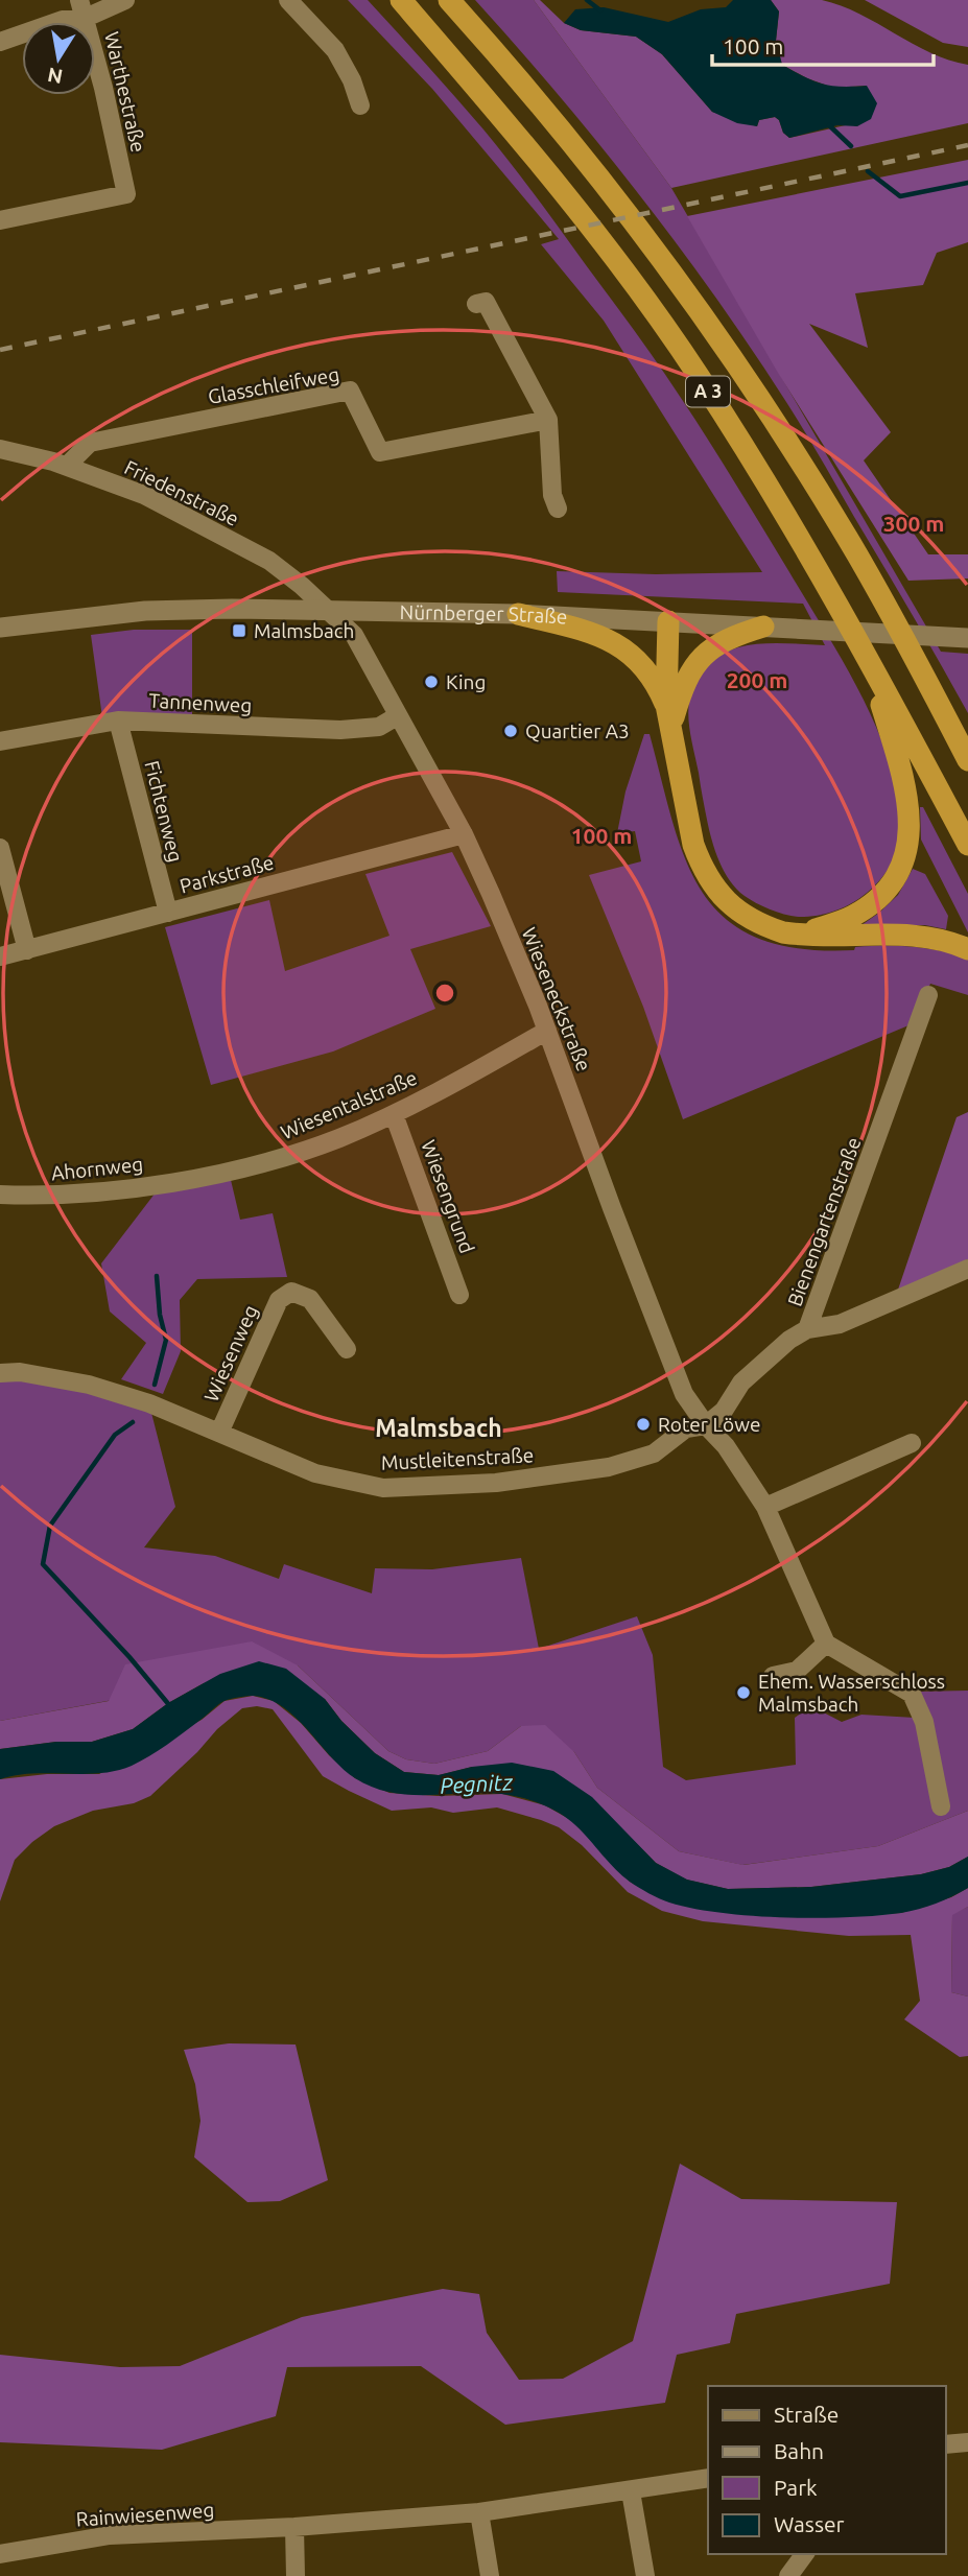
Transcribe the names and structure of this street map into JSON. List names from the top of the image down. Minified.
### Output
{"streets":{"highway":["A 3"],"main road":["Nürnberger Straße"],"street":["Warthestraße","Glasschleifweg","Friedenstraße","Tannenweg","Fichtenweg","Parkstraße","Wieseneckstraße","Wiesentalstraße","Ahornweg","Wiesengrund","Bienengartenstraße","Wiesenweg","Mustleitenstraße","Rainwiesenweg"]},"crossings":[["Glasschleifweg","Friedenstraße"],["Friedenstraße","Nürnberger Straße"],["Friedenstraße","Wieseneckstraße"],["Nürnberger Straße","Wieseneckstraße"],["Tannenweg","Fichtenweg"],["Tannenweg","Wieseneckstraße"],["Fichtenweg","Parkstraße"],["Parkstraße","Wieseneckstraße"],["Wieseneckstraße","Wiesentalstraße"],["Wieseneckstraße","Bienengartenstraße"],["Wieseneckstraße","Mustleitenstraße"],["Wiesentalstraße","Ahornweg"],["Wiesentalstraße","Wiesengrund"],["Bienengartenstraße","Mustleitenstraße"],["Wiesenweg","Mustleitenstraße"]],"districts":["Malmsbach"],"water":["Pegnitz"],"places":{"transit":["Malmsbach"],"other":["King","Quartier A3","Roter Löwe","Ehem. Wasserschloss Malmsbach"]},"legend":["Straße","Bahn","Park","Wasser"],"scale_bar":"100 m","north":"bottom","rings":["300 m","200 m","100 m"]}
